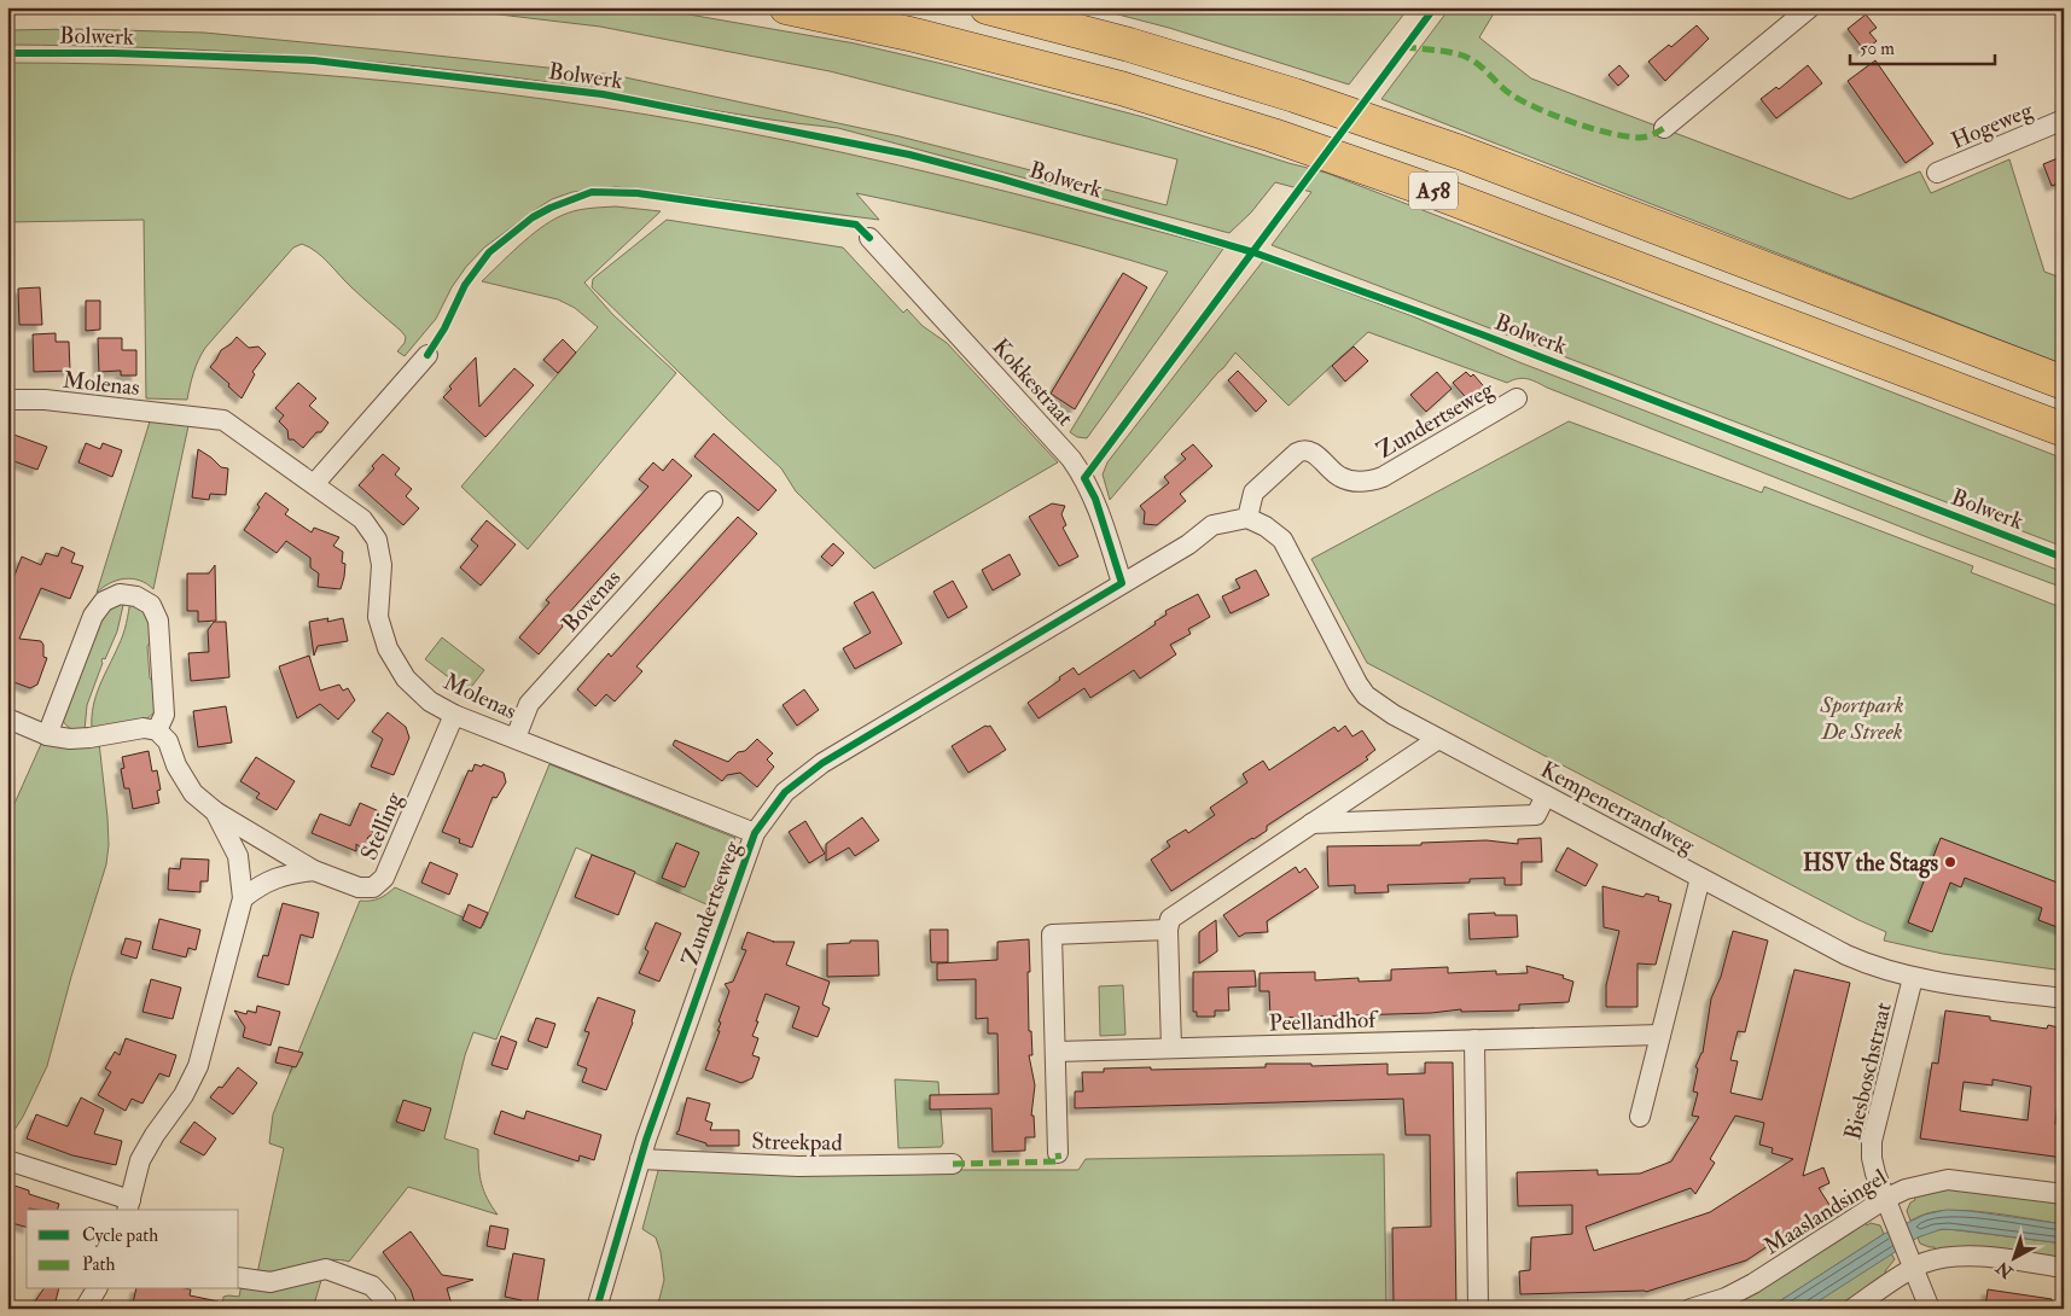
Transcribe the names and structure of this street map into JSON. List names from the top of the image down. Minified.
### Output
{"streets":{"highway":["A58"],"street":["Hogeweg","Kokkestraat","Molenas","Zundertseweg","Bovenas","Kempenerrandweg","Stelling","Peellandhof","Biesboschstraat","Streekpad","Maaslandsingel"],"cycle path":["Bolwerk"]},"crossings":[["Kokkestraat","Zundertseweg"],["Molenas","Zundertseweg"],["Molenas","Bovenas"],["Molenas","Stelling"],["Zundertseweg","Kempenerrandweg"],["Zundertseweg","Streekpad"],["Kempenerrandweg","Biesboschstraat"],["Biesboschstraat","Maaslandsingel"]],"parks":["Sportpark De Streek"],"places":["HSV the Stags"],"legend":["Cycle path","Path"],"scale_bar":"50 m","north":"bottom left"}
